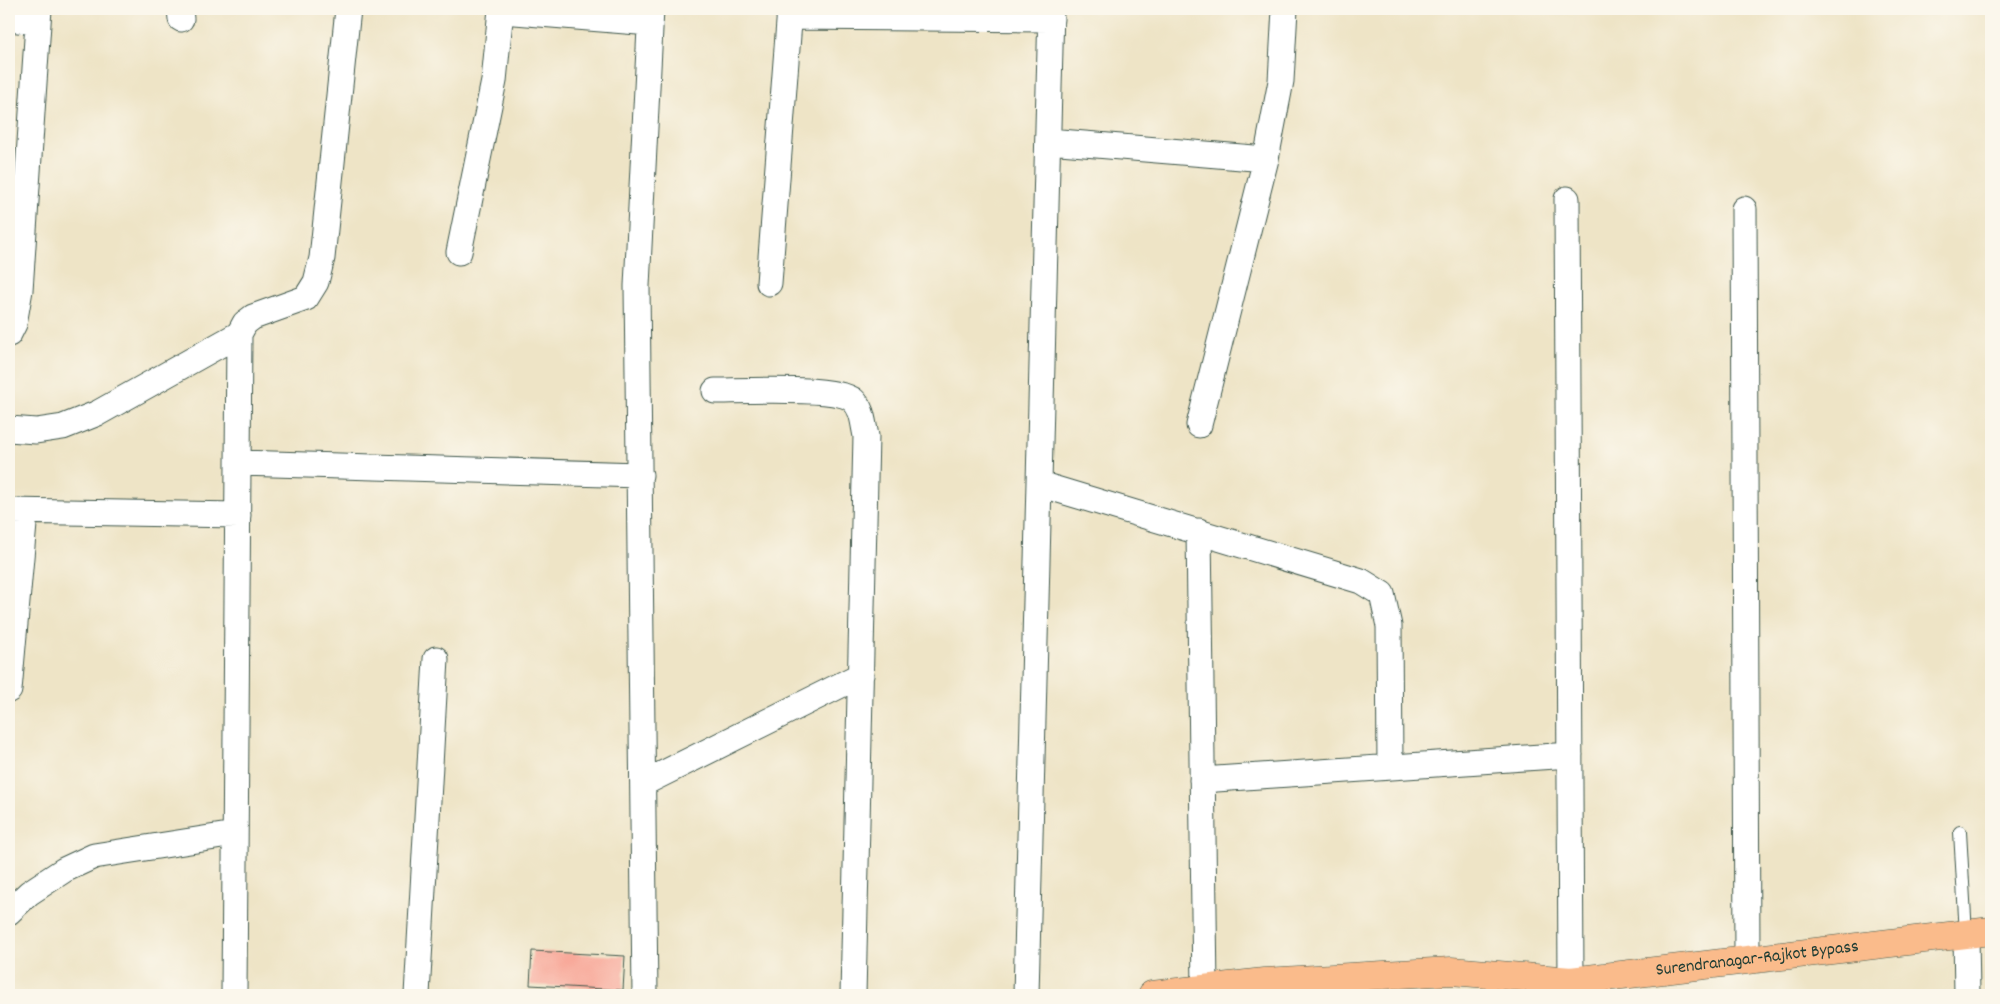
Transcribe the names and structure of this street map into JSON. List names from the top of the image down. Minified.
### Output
{"streets":{"main road":["Surendranagar-Rajkot Bypass"]}}
